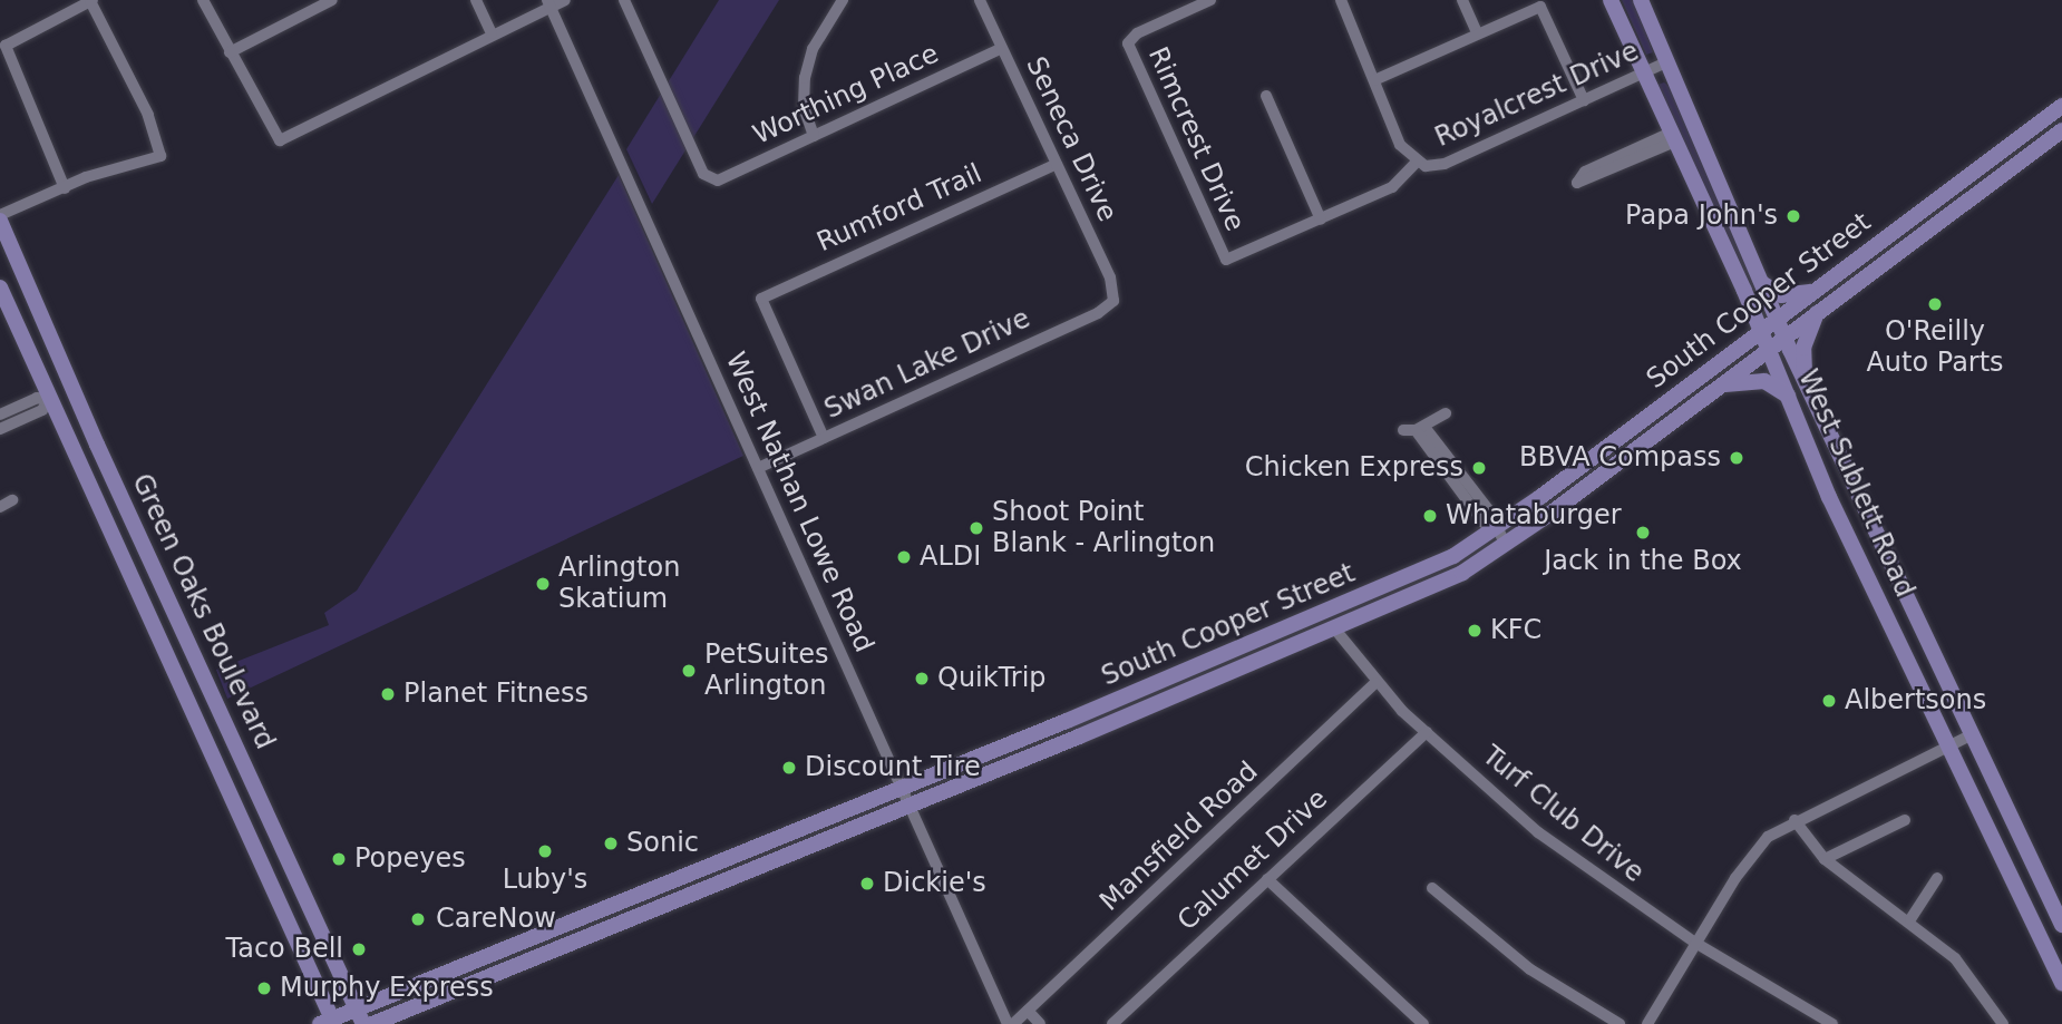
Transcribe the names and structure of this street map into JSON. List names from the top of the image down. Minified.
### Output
{"streets":{"main road":["South Cooper Street","West Sublett Road","Green Oaks Boulevard"],"street":["Worthing Place","Royalcrest Drive","Seneca Drive","Rimcrest Drive","Rumford Trail","Swan Lake Drive","West Nathan Lowe Road","Turf Club Drive","Mansfield Road","Calumet Drive"]},"crossings":[["Worthing Place","Seneca Drive"],["Royalcrest Drive","West Sublett Road"],["Seneca Drive","Rumford Trail"],["Seneca Drive","Swan Lake Drive"],["Rumford Trail","Swan Lake Drive"],["South Cooper Street","West Sublett Road"],["South Cooper Street","West Nathan Lowe Road"],["South Cooper Street","Green Oaks Boulevard"],["South Cooper Street","Turf Club Drive"],["Swan Lake Drive","West Nathan Lowe Road"],["Turf Club Drive","Mansfield Road"],["Turf Club Drive","Calumet Drive"]],"places":["Papa John's","O'Reilly Auto Parts","BBVA Compass","Chicken Express","Whataburger","Shoot Point Blank - Arlington","Jack in the Box","ALDI","Arlington Skatium","KFC","PetSuites Arlington","QuikTrip","Planet Fitness","Albertsons","Discount Tire","Sonic","Luby's","Popeyes","Dickie's","CareNow","Taco Bell","Murphy Express"]}
